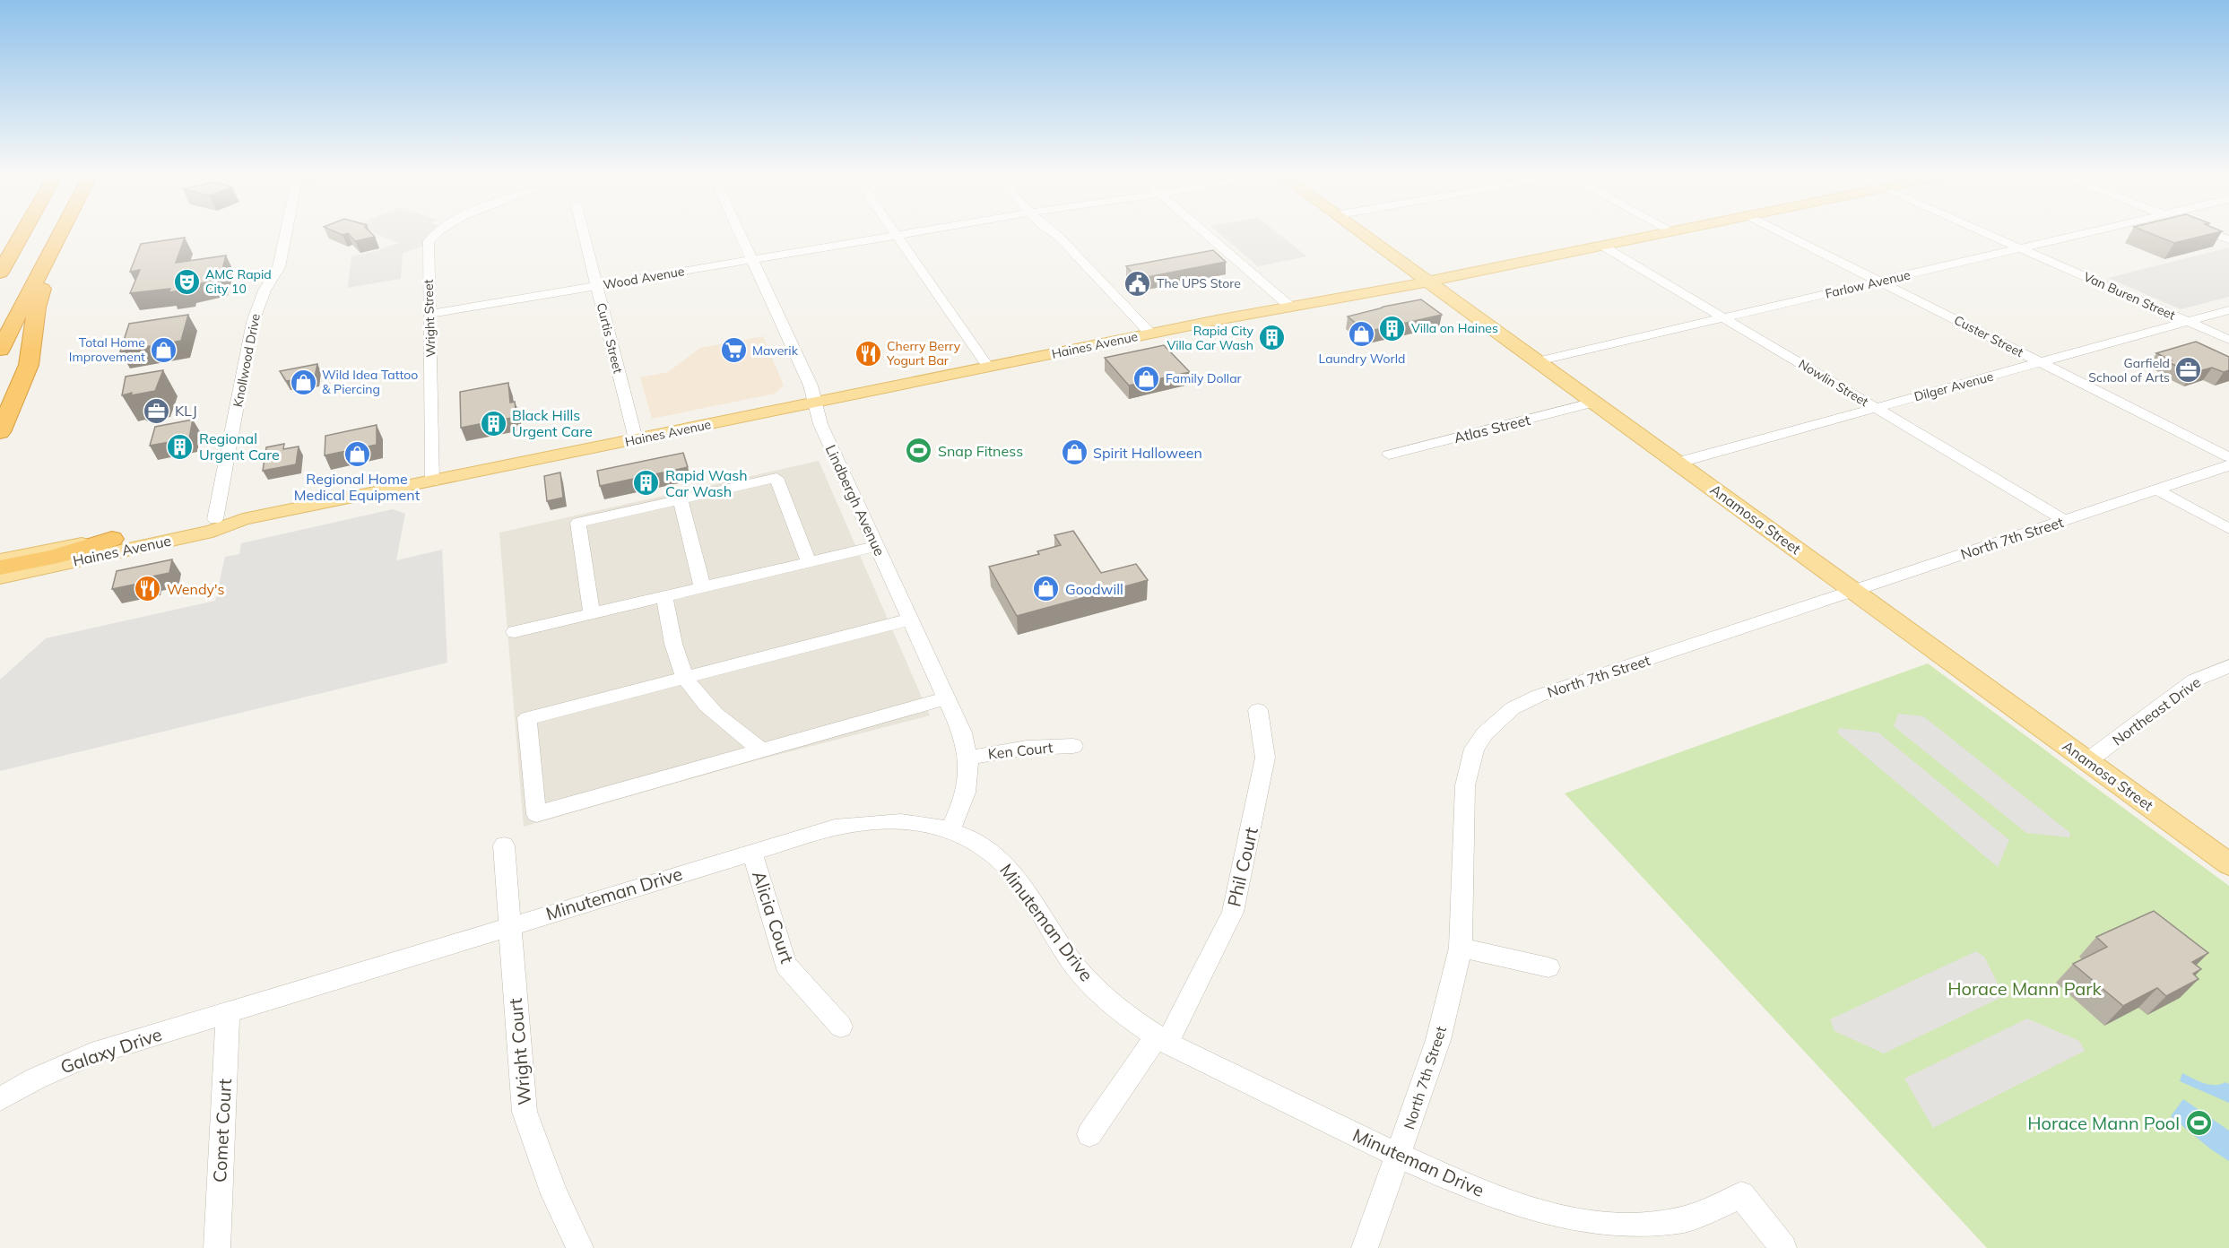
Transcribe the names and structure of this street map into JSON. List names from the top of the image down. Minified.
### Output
{"streets":{"main road":["Haines Avenue","Anamosa Street"],"street":["Wood Avenue","Farlow Avenue","Van Buren Street","Wright Street","Custer Street","Curtis Street","Knollwood Drive","Nowlin Street","Dilger Avenue","Atlas Street","Lindbergh Avenue","North 7th Street","Northeast Drive","Ken Court","Phil Court","Minuteman Drive","Alicia Court","Galaxy Drive","Wright Court","Comet Court"]},"crossings":[["Wood Avenue","Wright Street"],["Wood Avenue","Curtis Street"],["Wood Avenue","Lindbergh Avenue"],["Farlow Avenue","Van Buren Street"],["Farlow Avenue","Custer Street"],["Farlow Avenue","Nowlin Street"],["Farlow Avenue","Anamosa Street"],["Van Buren Street","Dilger Avenue"],["Wright Street","Haines Avenue"],["Custer Street","Dilger Avenue"],["Curtis Street","Haines Avenue"],["Haines Avenue","Knollwood Drive"],["Haines Avenue","Nowlin Street"],["Haines Avenue","Lindbergh Avenue"],["Haines Avenue","Anamosa Street"],["Nowlin Street","Dilger Avenue"],["Nowlin Street","North 7th Street"],["Dilger Avenue","Anamosa Street"],["Atlas Street","Anamosa Street"],["Lindbergh Avenue","Ken Court"],["Lindbergh Avenue","Minuteman Drive"],["Anamosa Street","North 7th Street"],["Anamosa Street","Northeast Drive"],["North 7th Street","Minuteman Drive"],["Phil Court","Minuteman Drive"],["Minuteman Drive","Alicia Court"],["Minuteman Drive","Galaxy Drive"],["Minuteman Drive","Wright Court"],["Minuteman Drive","Comet Court"],["Galaxy Drive","Comet Court"]],"parks":["Horace Mann Park"],"places":{"theatre":["AMC Rapid City 10"],"public building":["The UPS Store"],"building":["Villa on Haines","Rapid City Villa Car Wash","Black Hills Urgent Care","Regional Urgent Care","Rapid Wash Car Wash"],"shop":["Laundry World","Total Home Improvement","Family Dollar","Wild Idea Tattoo & Piercing","Spirit Halloween","Regional Home Medical Equipment","Goodwill"],"supermarket":["Maverik"],"restaurant":["Cherry Berry Yogurt Bar","Wendy's"],"office":["Garfield School of Arts","KLJ"],"sports":["Snap Fitness","Horace Mann Pool"]}}
